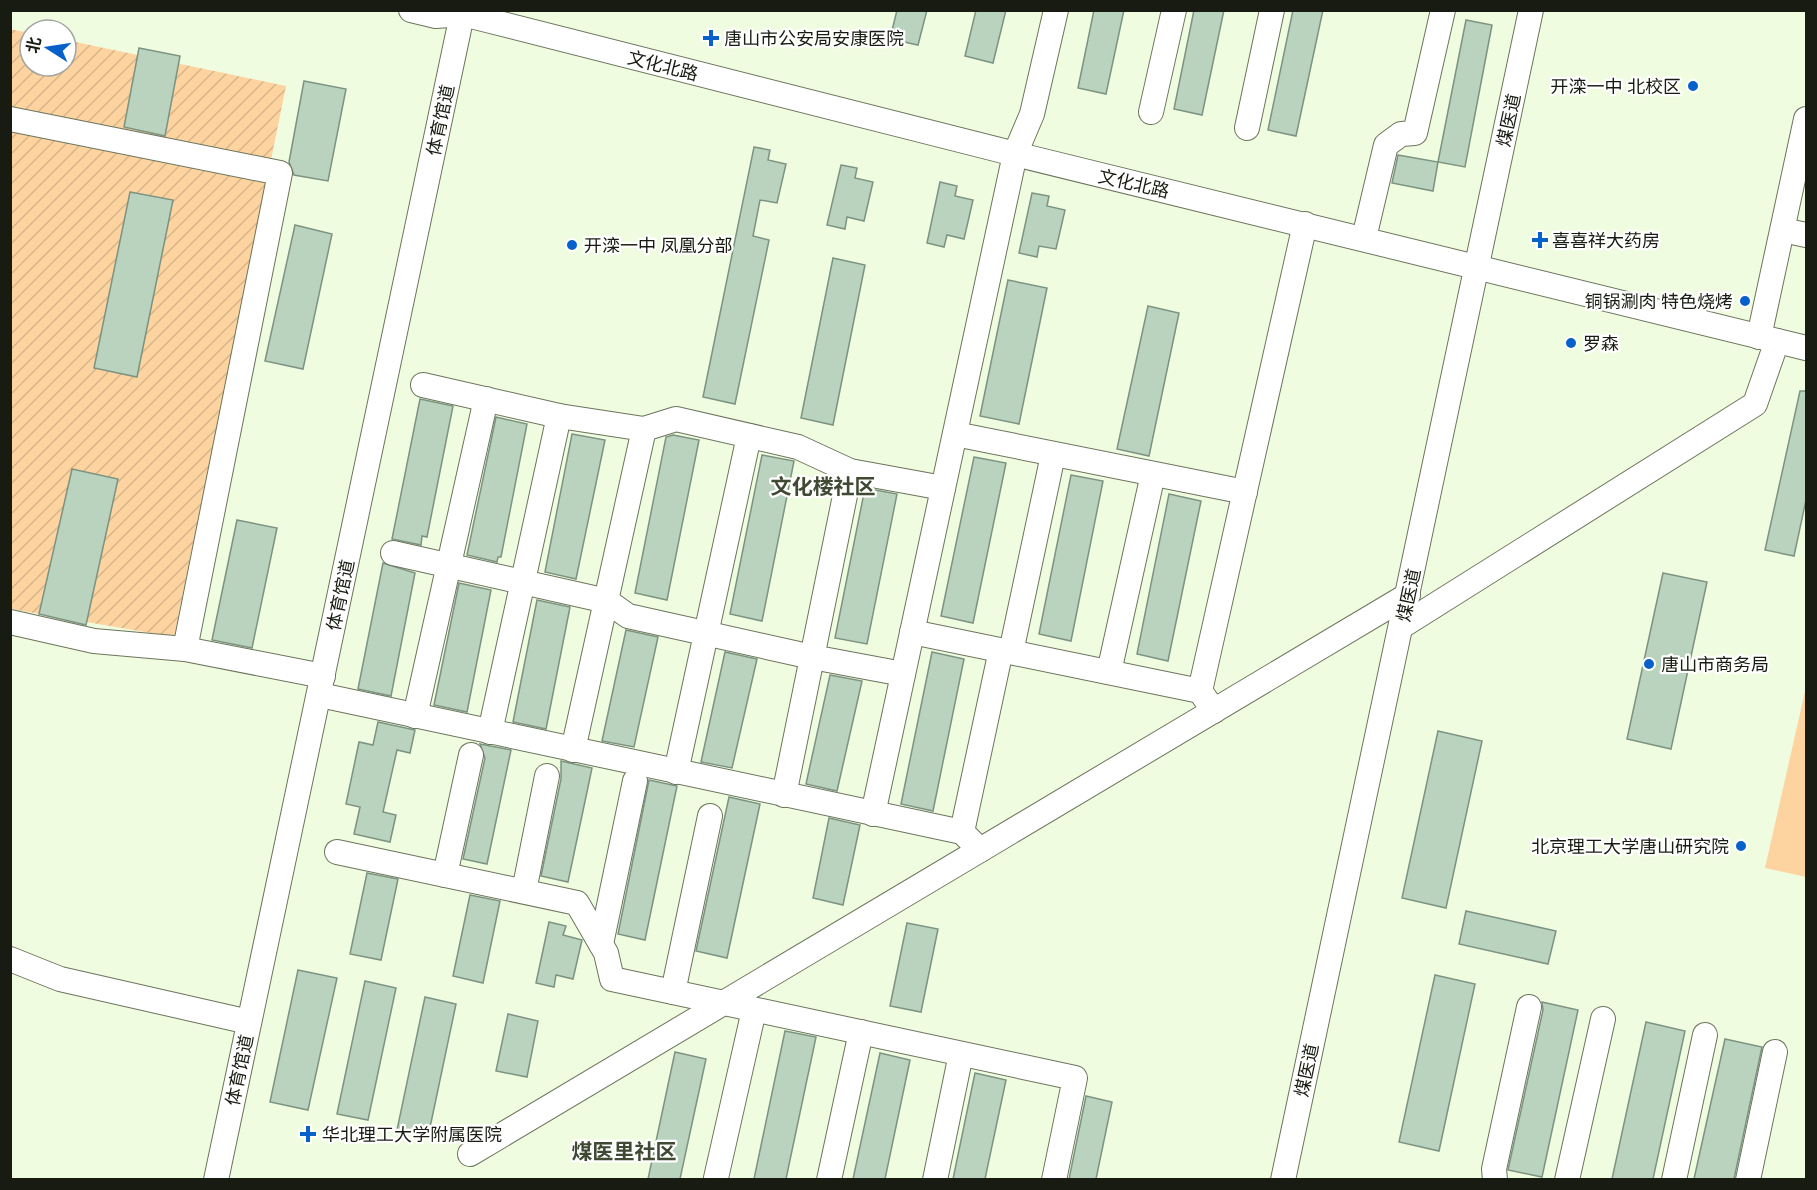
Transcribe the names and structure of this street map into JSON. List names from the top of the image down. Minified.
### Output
{"streets":{"street":["文化北路","体育馆道","煤医道"]},"crossings":[["文化北路","体育馆道"],["文化北路","煤医道"]],"districts":["文化楼社区","煤医里社区"],"places":{"health":["唐山市公安局安康医院","喜喜祥大药房","华北理工大学附属医院"],"other":["开滦一中 北校区","开滦一中 凤凰分部","铜锅涮肉 特色烧烤","罗森","唐山市商务局","北京理工大学唐山研究院"]},"north":"left"}
